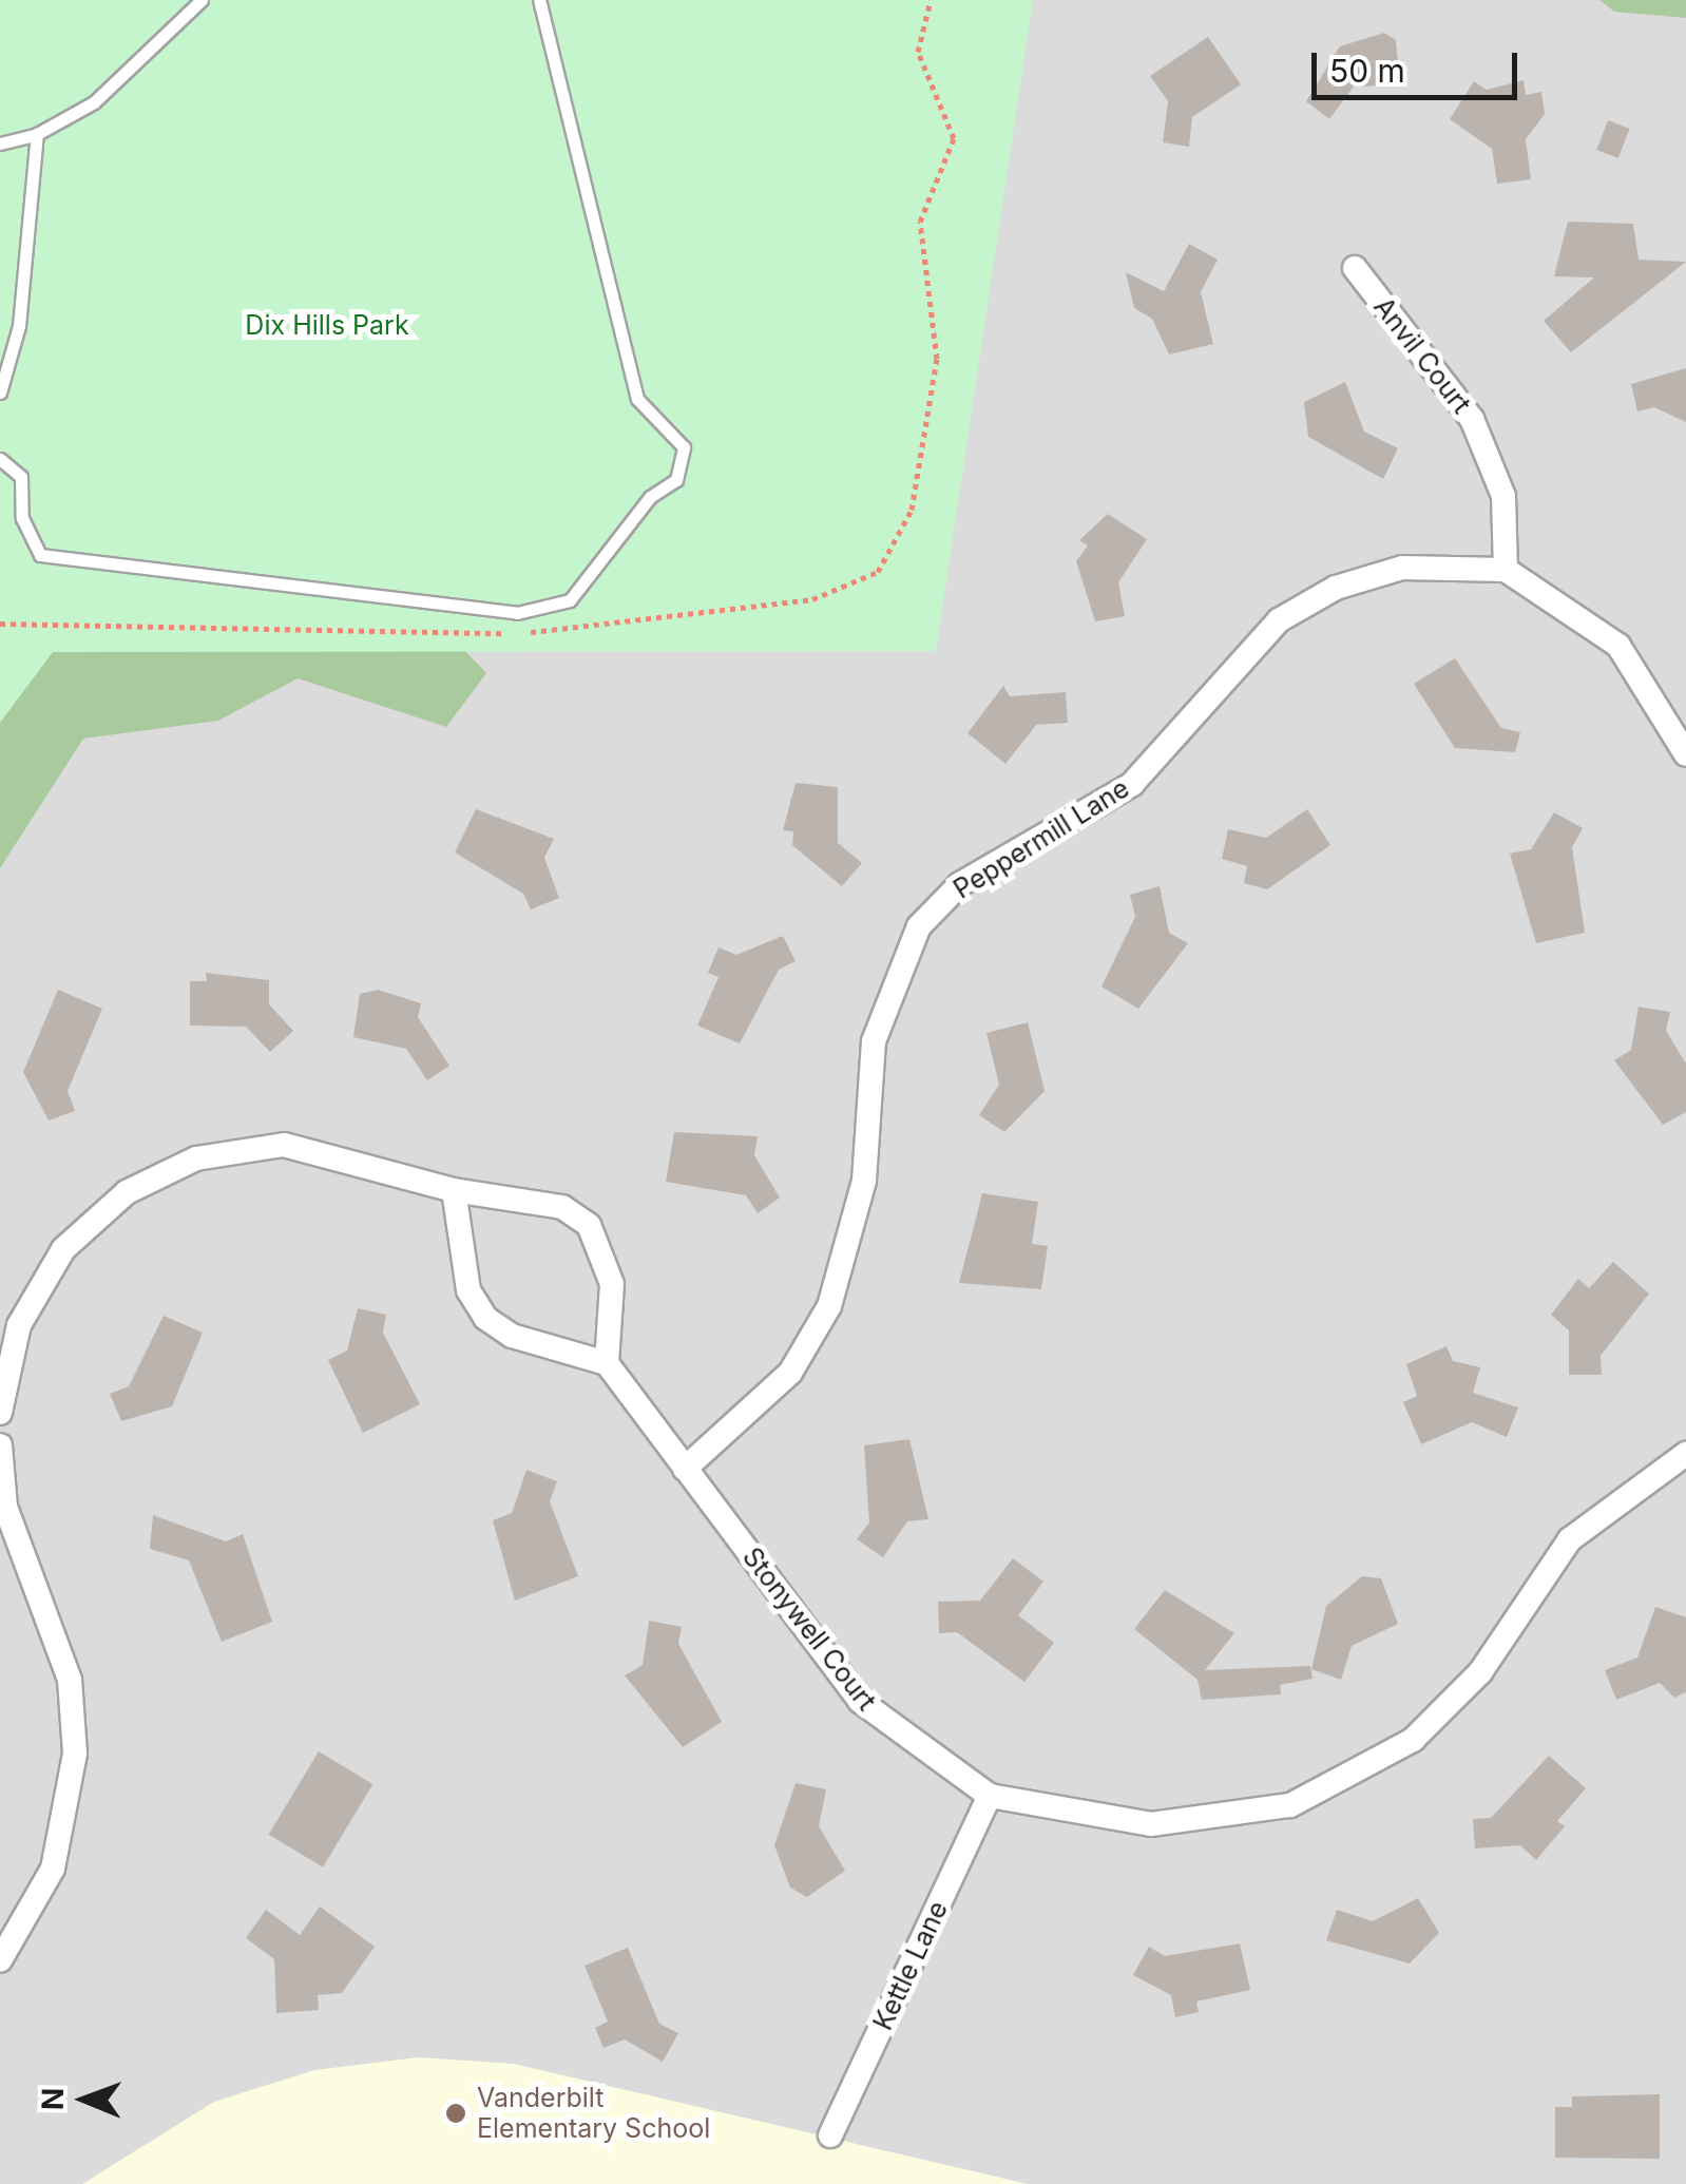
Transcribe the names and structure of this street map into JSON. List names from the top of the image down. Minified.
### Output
{"streets":{"street":["Anvil Court","Peppermill Lane","Stonywell Court","Kettle Lane"]},"crossings":[["Anvil Court","Peppermill Lane"],["Peppermill Lane","Stonywell Court"],["Stonywell Court","Kettle Lane"]],"parks":["Dix Hills Park"],"places":["Vanderbilt Elementary School"],"scale_bar":"50 m","north":"left"}
